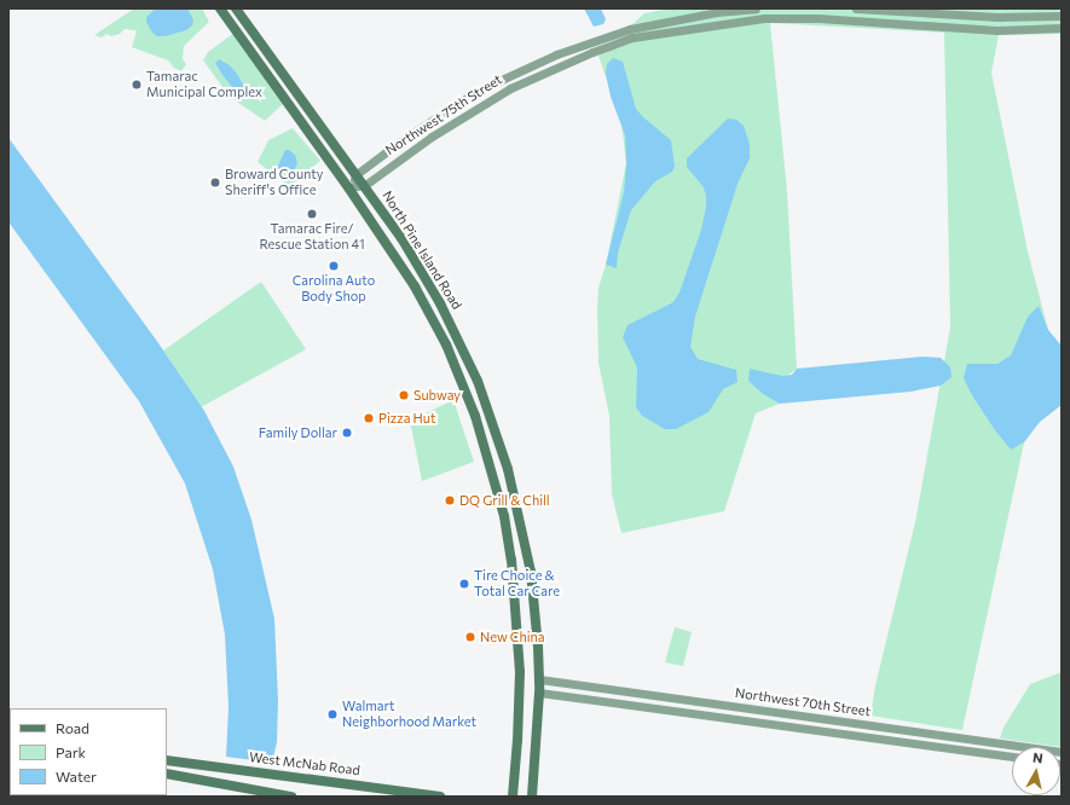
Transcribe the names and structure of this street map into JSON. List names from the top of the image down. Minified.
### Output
{"streets":{"main road":["North Pine Island Road","West McNab Road"],"street":["Northwest 75th Street","Northwest 70th Street"]},"crossings":[["Northwest 75th Street","North Pine Island Road"],["North Pine Island Road","Northwest 70th Street"]],"places":["Tamarac Municipal Complex","Broward County Sheriff's Office","Tamarac Fire/ Rescue Station 41","Carolina Auto Body Shop","Subway","Pizza Hut","Family Dollar","DQ Grill & Chill","Tire Choice & Total Car Care","New China","Walmart Neighborhood Market"],"legend":["Road","Park","Water"],"north":"top"}
